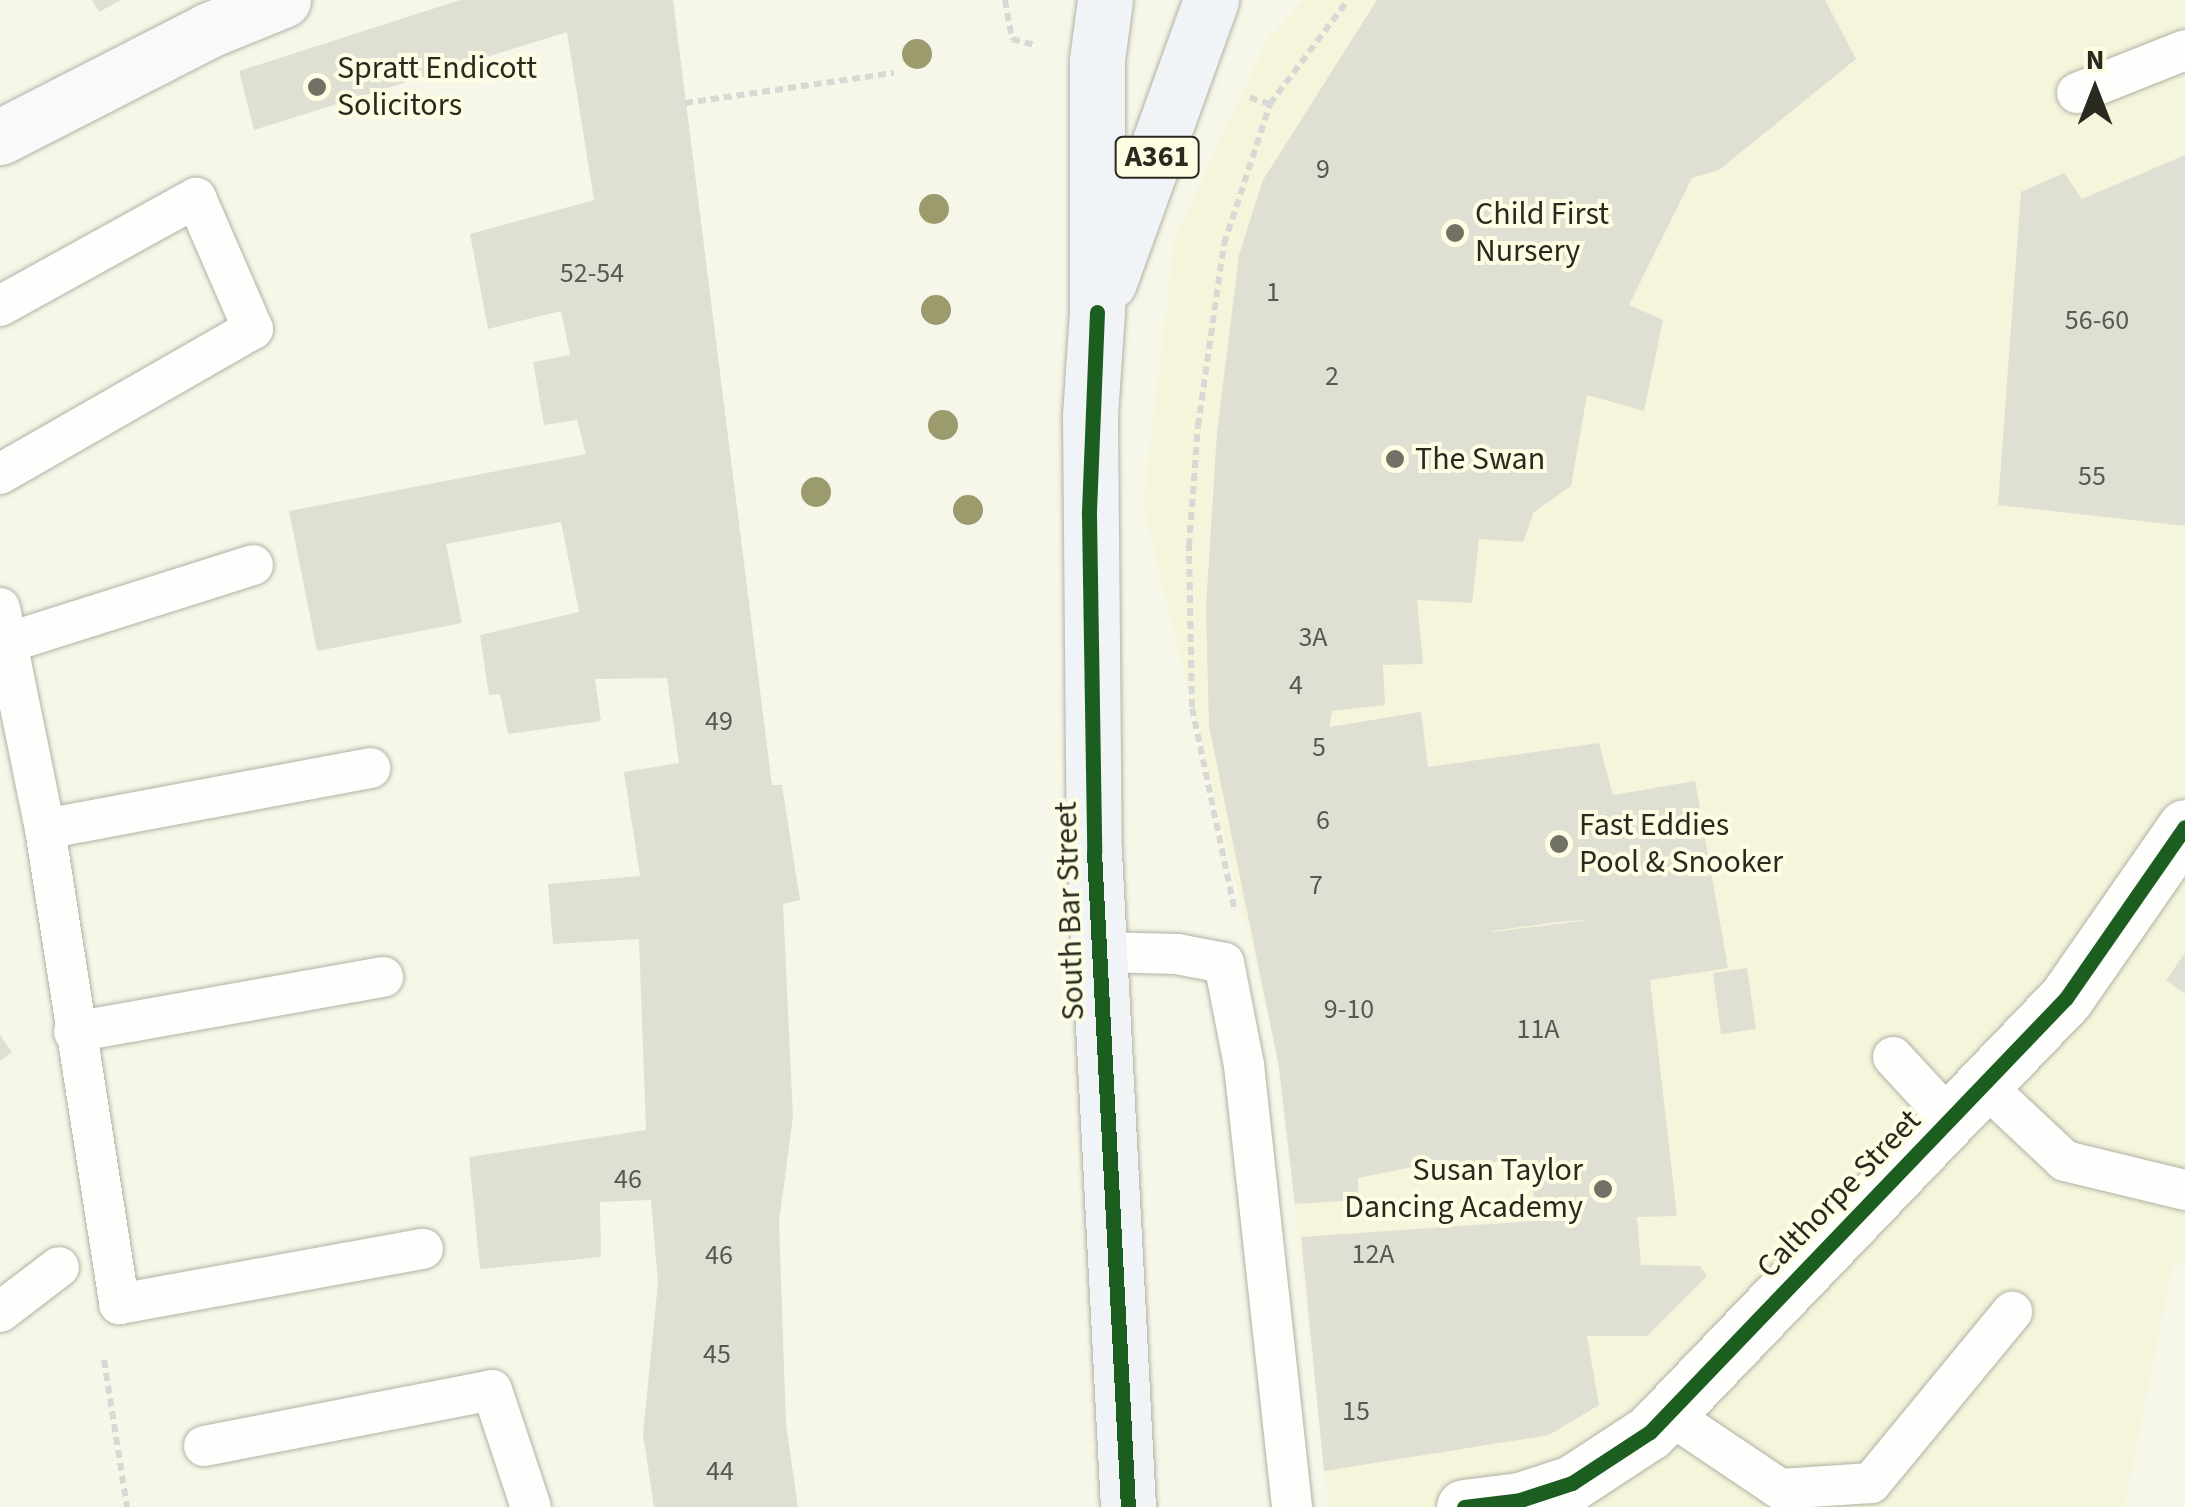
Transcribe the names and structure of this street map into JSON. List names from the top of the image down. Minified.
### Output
{"streets":{"main road":["A361","South Bar Street"],"street":["Calthorpe Street"]},"crossings":[["A361","South Bar Street"]],"places":["Spratt Endicott Solicitors","Child First Nursery","The Swan","Fast Eddies Pool & Snooker","Susan Taylor Dancing Academy"],"house_numbers":["9","52-54","1","56-60","2","55","3A","4","49","5","6","7","9-10","11A","46","12A","46","45","15","44"],"north":"top"}
